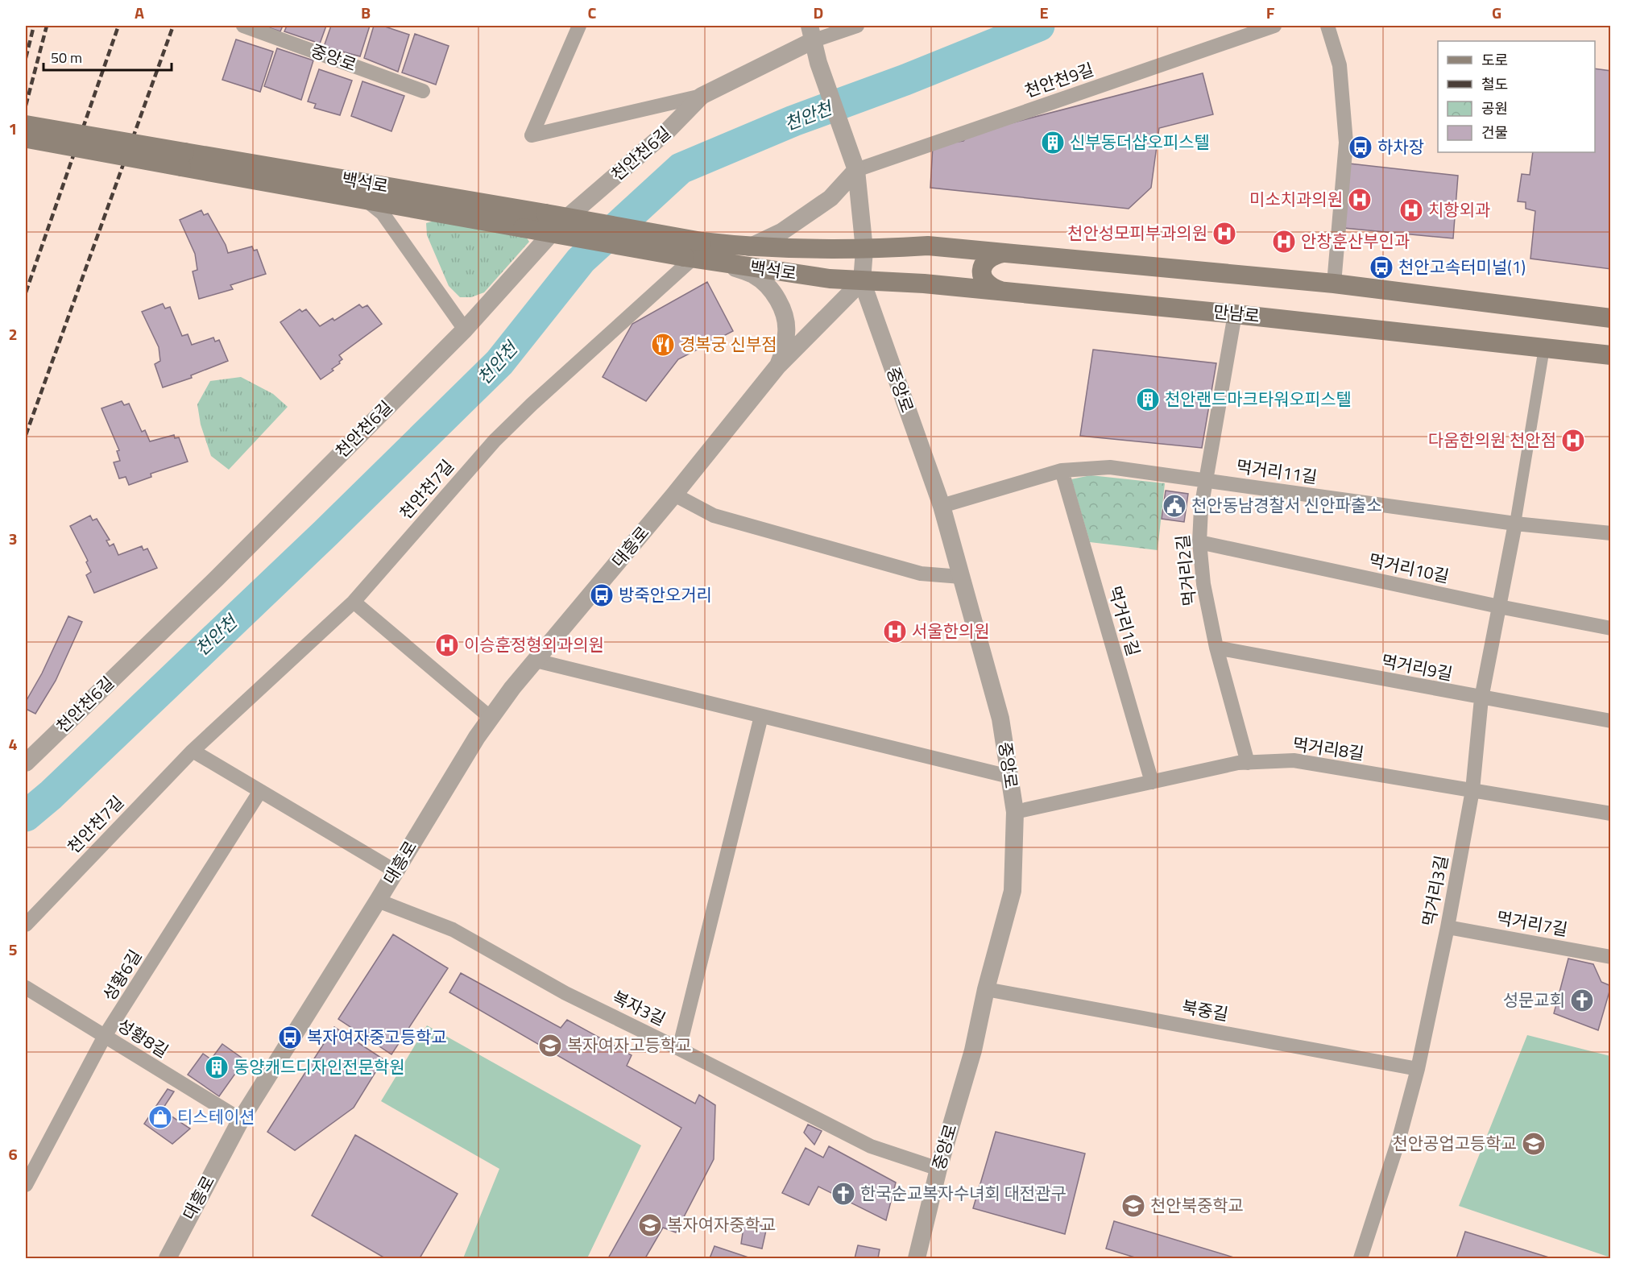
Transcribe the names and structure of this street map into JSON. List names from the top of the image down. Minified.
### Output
{"streets":{"main road":["백석로","만남로"],"street":["중앙로","천안천9길","천안천6길","먹거리11길","천안천7길","대흥로","먹거리10길","먹거리2길","먹거리1길","먹거리9길","먹거리8길","먹거리3길","먹거리7길","성황6길","복자3길","북중길","성황8길"]},"crossings":[["중앙로","백석로"],["중앙로","만남로"],["중앙로","먹거리11길"],["중앙로","대흥로"],["중앙로","먹거리8길"],["중앙로","복자3길"],["중앙로","북중길"],["백석로","만남로"],["백석로","천안천7길"],["백석로","대흥로"],["만남로","대흥로"],["만남로","먹거리2길"],["먹거리11길","먹거리2길"],["먹거리11길","먹거리1길"],["먹거리11길","먹거리3길"],["대흥로","복자3길"],["대흥로","성황8길"],["먹거리10길","먹거리2길"],["먹거리10길","먹거리3길"],["먹거리2길","먹거리9길"],["먹거리2길","먹거리8길"],["먹거리1길","먹거리8길"],["먹거리9길","먹거리3길"],["먹거리8길","먹거리3길"],["먹거리3길","먹거리7길"],["먹거리3길","북중길"],["성황6길","성황8길"]],"water":["천안천"],"places":{"building":["신부동더샵오피스텔","천안랜드마크타워오피스텔","동양캐드디자인전문학원"],"bus stop":["하차장","천안고속터미널(1)","방죽안오거리","복자여자중고등학교"],"hospital":["미소치과의원","치항외과","천안성모피부과의원","안창훈산부인과","다움한의원 천안점","서울한의원","이승훈정형외과의원"],"restaurant":["경복궁 신부점"],"public building":["천안동남경찰서 신안파출소"],"church":["성문교회","한국순교복자수녀회 대전관구"],"school or university":["복자여자고등학교","천안공업고등학교","천안북중학교","복자여자중학교"],"shop":["티스테이션"]},"legend":["도로","철도","공원","건물"],"scale_bar":"50 m","grid":{"columns":["A","B","C","D","E","F","G"],"rows":["1","2","3","4","5","6"]}}
